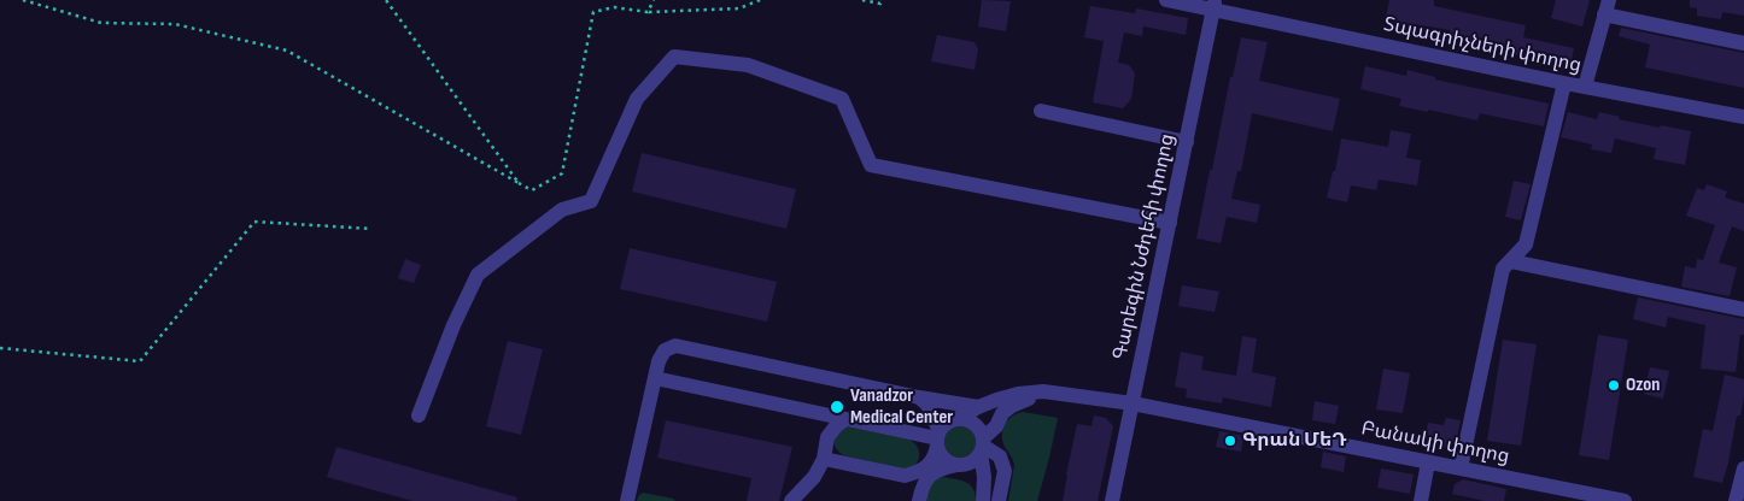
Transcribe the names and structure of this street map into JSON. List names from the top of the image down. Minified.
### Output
{"streets":{"street":["Տպագրիչների փողոց","Գարեգին Նժդեհի փողոց","Բանակի փողոց"]},"crossings":[["Տպագրիչների փողոց","Գարեգին Նժդեհի փողոց"],["Գարեգին Նժդեհի փողոց","Բանակի փողոց"]],"places":["Ozon","Vanadzor Medical Center","Գրան ՄեԴ"]}
